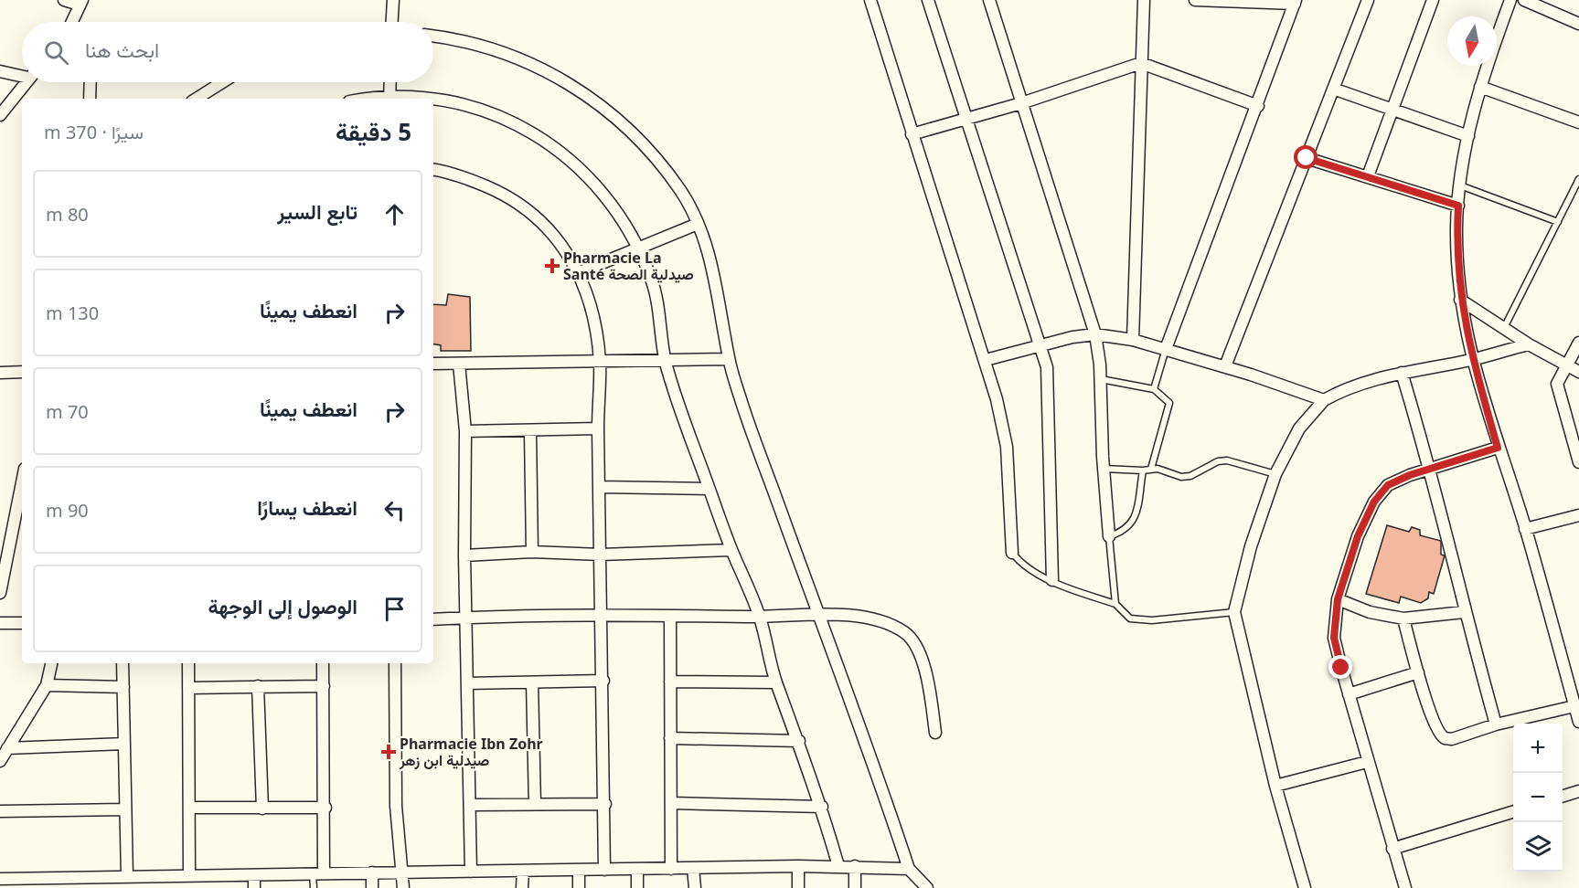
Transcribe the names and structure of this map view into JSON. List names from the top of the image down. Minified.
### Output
{"places":{"health":["Pharmacie La Santé صيدلية الصحة","Pharmacie Ibn Zohr صيدلية ابن زهر"]},"north":"bottom","page":{"search":"ابحث هنا","heading":["5 دقيقة","سيرًا · 370 m"],"list":[["تابع السير","80 m"],["انعطف يمينًا","130 m"],["انعطف يمينًا","70 m"],["انعطف يسارًا","90 m"],"الوصول إلى الوجهة"],"map_buttons":["+","−"]}}
